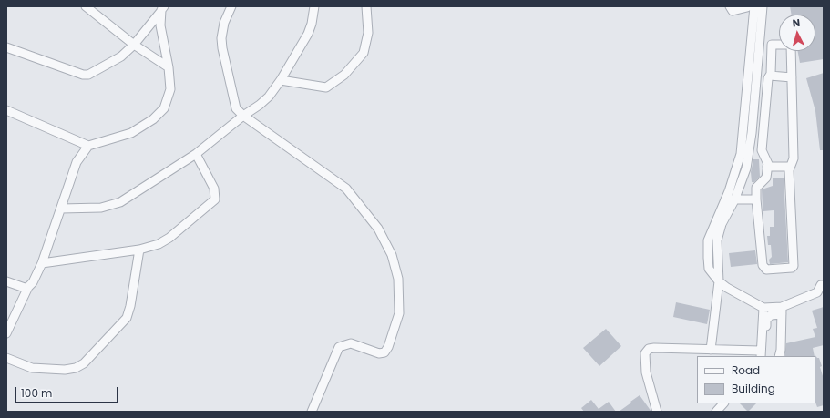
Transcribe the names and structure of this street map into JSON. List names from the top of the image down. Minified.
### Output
{"legend":["Road","Building"],"scale_bar":"100 m","north":"top"}
